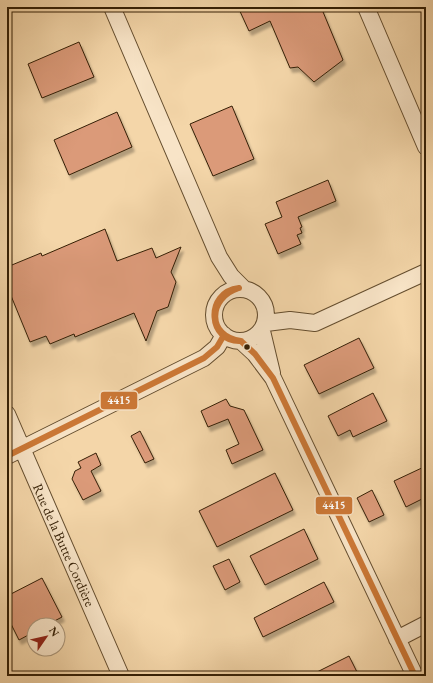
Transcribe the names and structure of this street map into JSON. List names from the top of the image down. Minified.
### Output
{"streets":{"street":["Rue de la Butte Cordière"]},"lines":["transit line 4415"],"north":"top right"}
